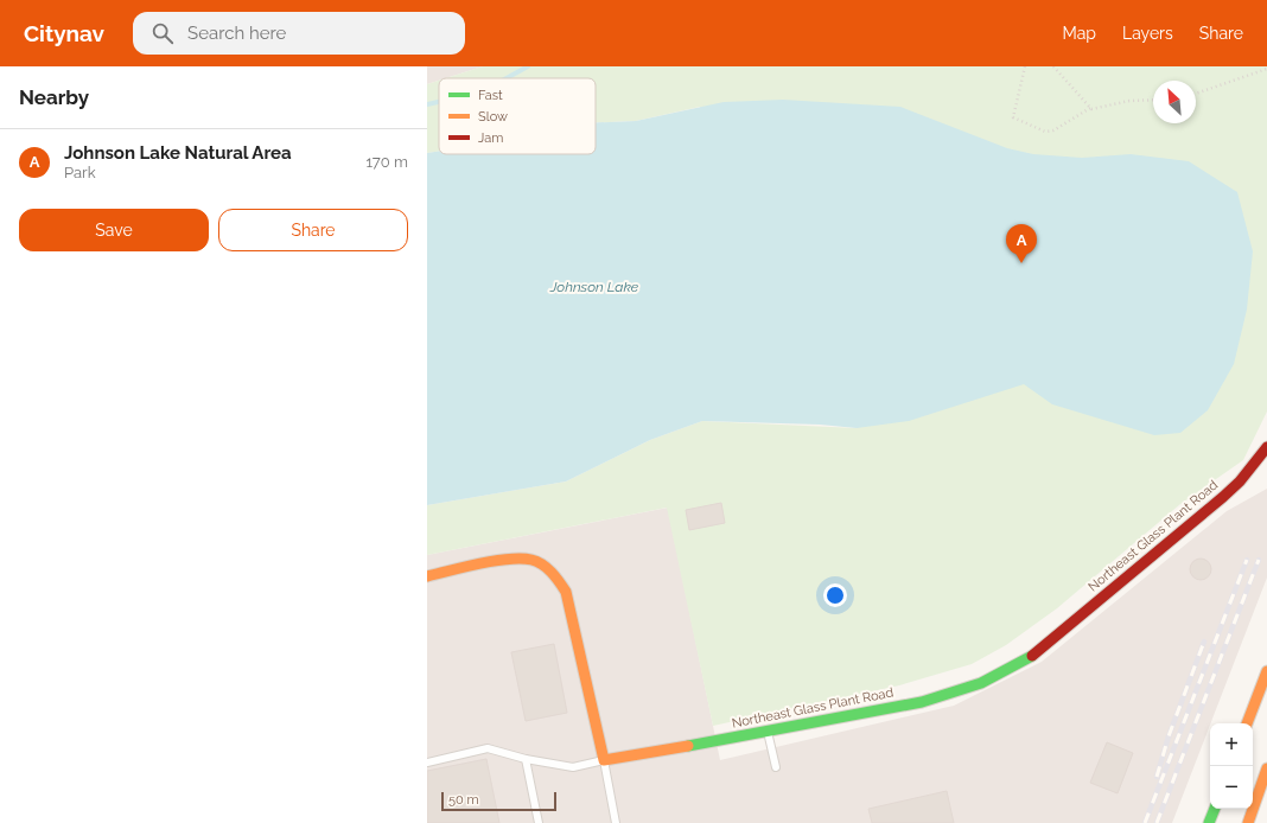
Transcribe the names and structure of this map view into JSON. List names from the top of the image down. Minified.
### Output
{"streets":{"main road":["Northeast Glass Plant Road"]},"water":["Johnson Lake"],"legend":["Fast","Slow","Jam"],"scale_bar":"50 m","north":"top left","page":{"header":"Citynav","search":"Search here","nav":["Map","Layers","Share"],"heading":"Nearby","list":[{"mark":"A","name":"Johnson Lake Natural Area","note":"Park","value":"170 m"}],"buttons":["Save","Share"],"pins":"A","map_buttons":["+","−"],"scale":"50 m"}}
